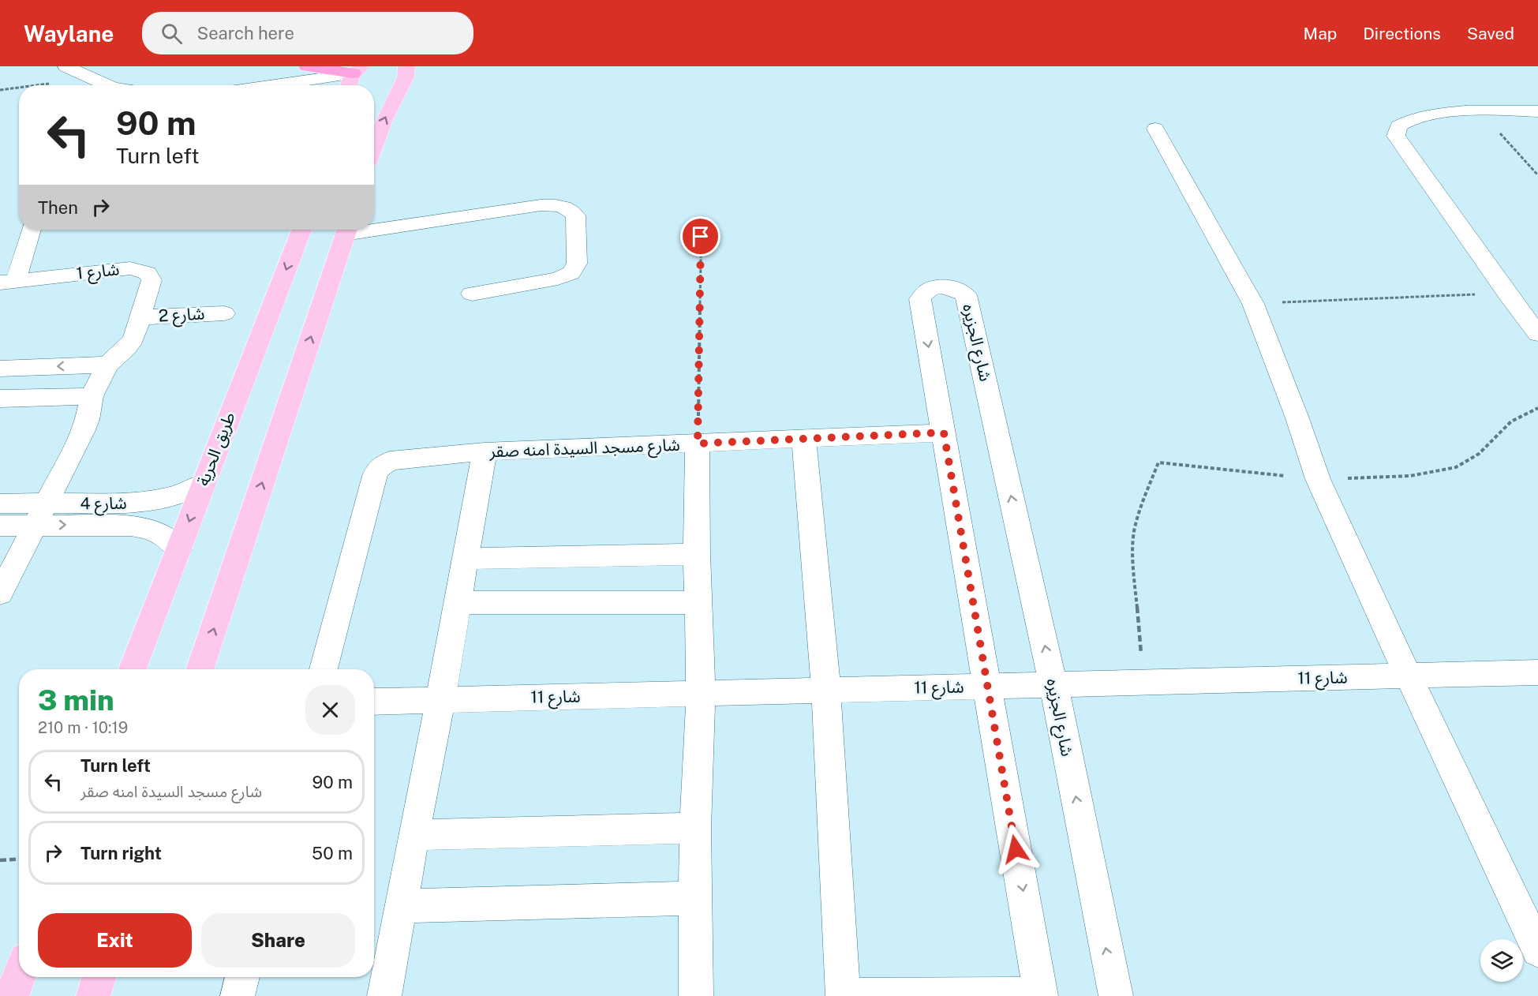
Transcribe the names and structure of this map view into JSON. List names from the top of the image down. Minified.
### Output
{"streets":{"main road":["طريق الحرية"],"street":["شارع 1","شارع 2","شارع الجزيره","شارع مسجد السيدة امنه صقر","شارع 4","شارع 11"]},"crossings":[["شارع 1","شارع 2"],["شارع الجزيره","شارع مسجد السيدة امنه صقر"],["شارع الجزيره","شارع 11"],["طريق الحرية","شارع 4"]],"page":{"header":"Waylane","search":"Search here","nav":["Map","Directions","Saved"],"turn":["90 m","Turn left"],"then":"Then","heading":["3 min","210 m · 10:19"],"list":[{"name":"Turn left","note":"شارع مسجد السيدة امنه صقر","value":"90 m"},{"name":"Turn right","value":"50 m"}],"buttons":["Exit","Share"]}}
